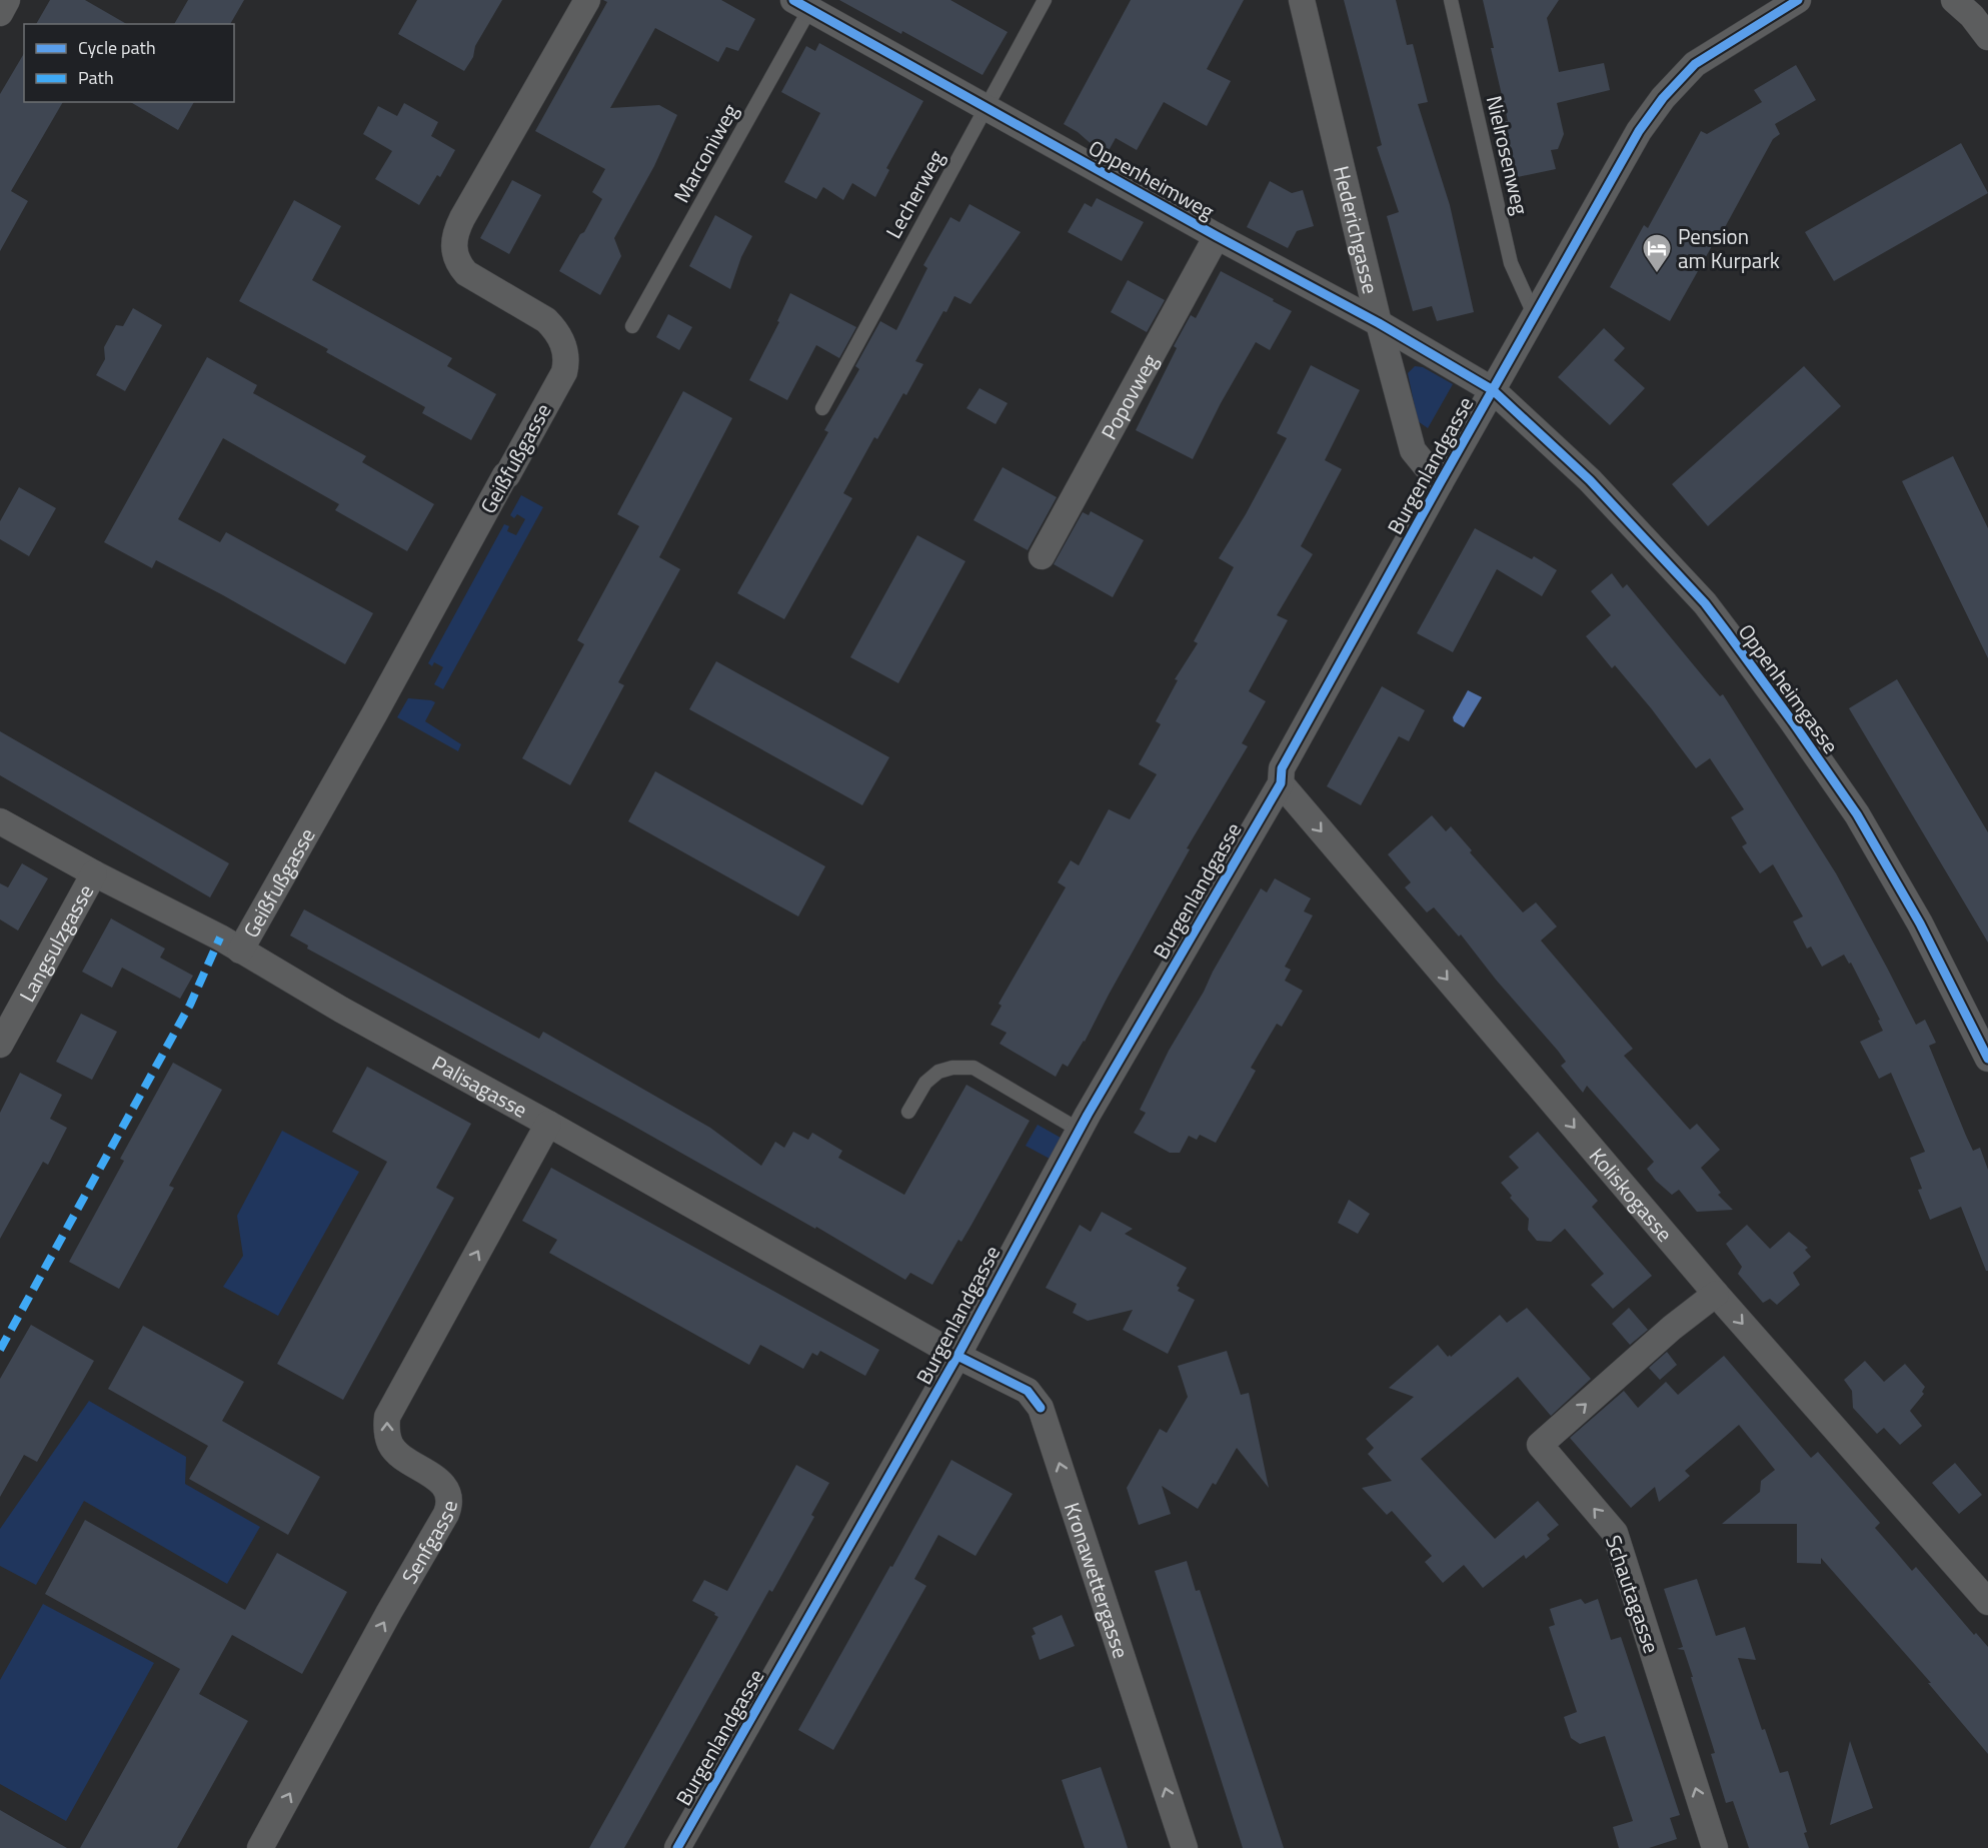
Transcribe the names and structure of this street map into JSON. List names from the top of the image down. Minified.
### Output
{"streets":{"street":["Oppenheimweg","Hederichgasse","Popovweg","Geißfußgasse","Burgenlandgasse","Oppenheimgasse","Langsulzgasse","Palisagasse","Koliskogasse","Senfgasse","Kronawettergasse","Schautagasse"],"lane":["Marconiweg","Nielrosenweg","Lecherweg"]},"crossings":[["Marconiweg","Oppenheimweg"],["Nielrosenweg","Burgenlandgasse"],["Oppenheimweg","Lecherweg"],["Oppenheimweg","Hederichgasse"],["Oppenheimweg","Popovweg"],["Oppenheimweg","Burgenlandgasse"],["Oppenheimweg","Oppenheimgasse"],["Hederichgasse","Burgenlandgasse"],["Geißfußgasse","Palisagasse"],["Burgenlandgasse","Oppenheimgasse"],["Burgenlandgasse","Palisagasse"],["Burgenlandgasse","Koliskogasse"],["Burgenlandgasse","Kronawettergasse"],["Langsulzgasse","Palisagasse"],["Palisagasse","Senfgasse"],["Palisagasse","Kronawettergasse"],["Koliskogasse","Schautagasse"]],"one_way":["Koliskogasse","Senfgasse","Kronawettergasse","Schautagasse"],"places":{"hotel":["Pension am Kurpark"]},"legend":["Cycle path","Path"]}
